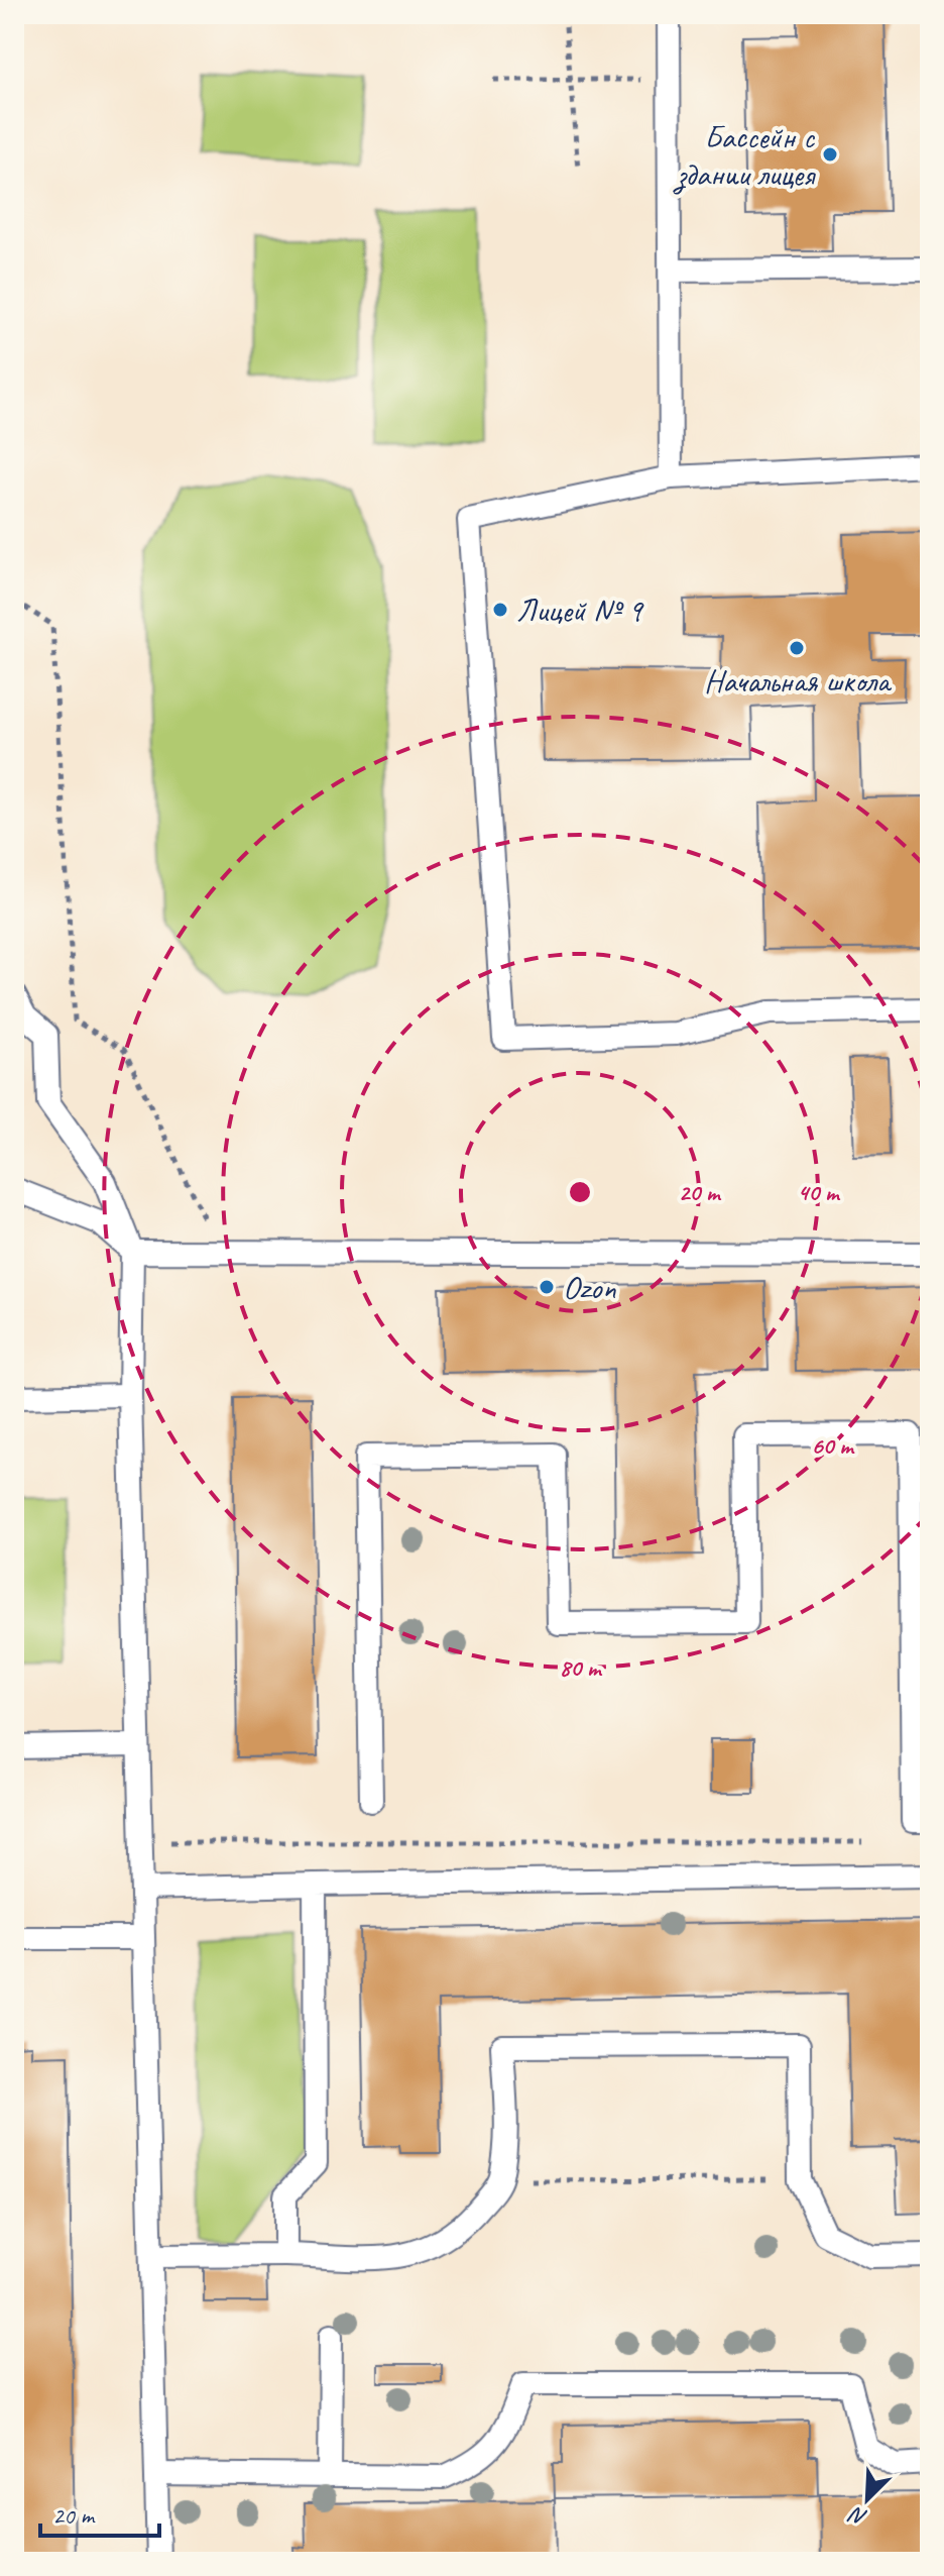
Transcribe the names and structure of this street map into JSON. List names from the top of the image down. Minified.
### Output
{"places":["Бассейн с здании лицея","Лицей № 9","Начальная школа","Ozon"],"scale_bar":"20 m","north":"bottom left","rings":["20 m","40 m","60 m","80 m"]}
